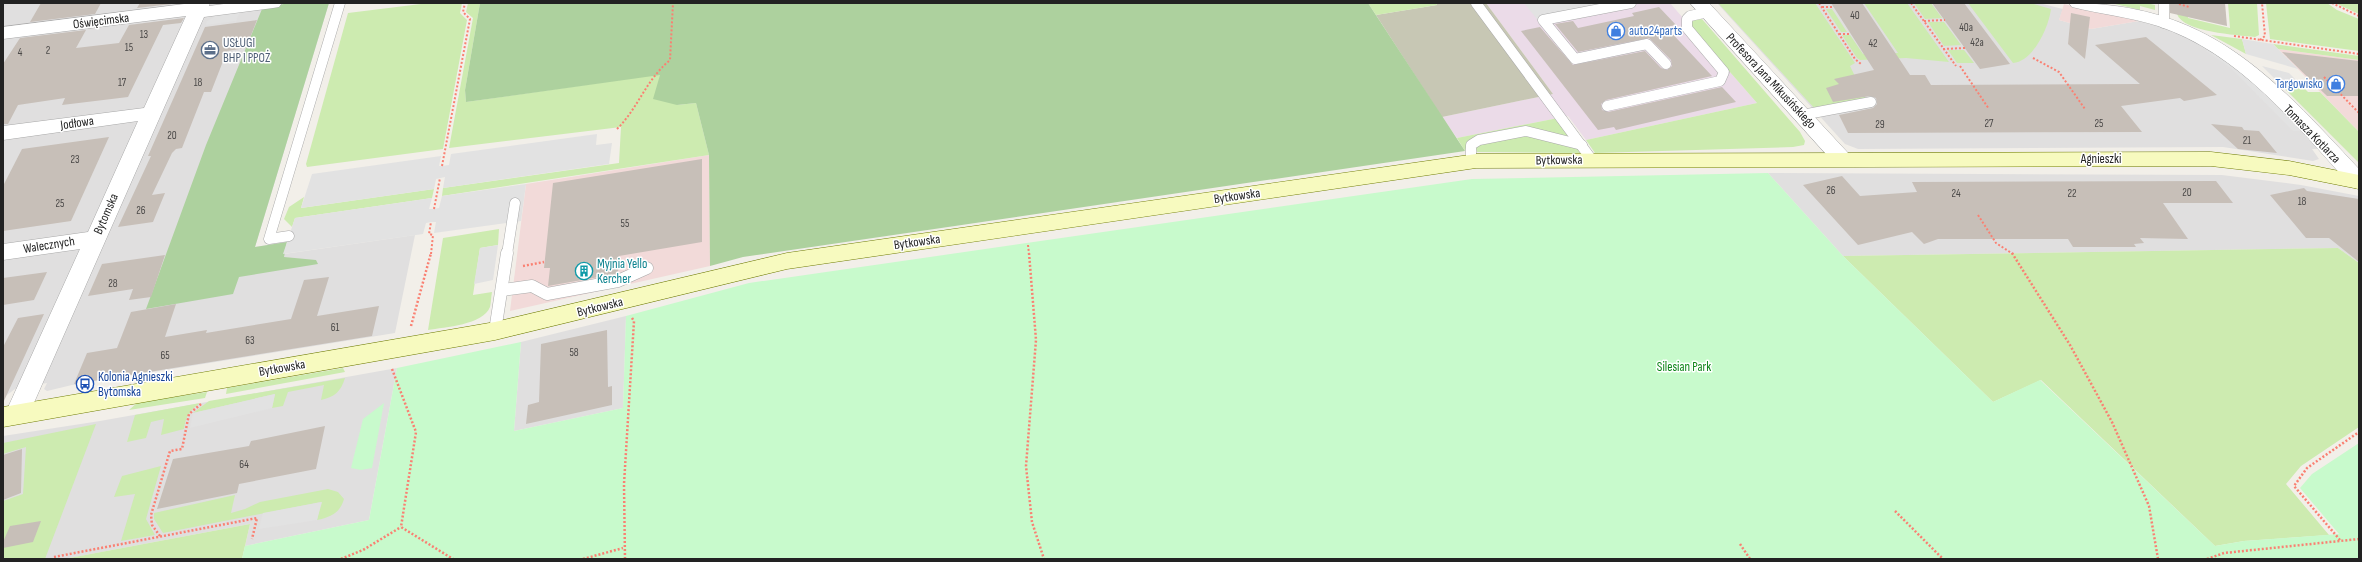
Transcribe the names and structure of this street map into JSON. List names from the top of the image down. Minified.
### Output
{"streets":{"street":["Oświęcimska","Profesora Jana Mikusińskiego","Jodłowa","Tomasza Kotlarza","Agnieszki","Bytkowska","Bytomska","Walecznych"]},"crossings":[["Oświęcimska","Bytomska"],["Profesora Jana Mikusińskiego","Agnieszki"],["Profesora Jana Mikusińskiego","Bytkowska"],["Jodłowa","Bytomska"],["Tomasza Kotlarza","Agnieszki"],["Agnieszki","Bytkowska"],["Bytkowska","Bytomska"],["Bytomska","Walecznych"]],"parks":["Silesian Park"],"places":{"shop":["auto24parts","Targowisko"],"office":["USŁUGI BHP I PPOŻ"],"building":["Myjnia Yello Kercher"],"bus stop":["Kolonia Agnieszki Bytomska"]},"house_numbers":["40","40a","13","42a","42","15","2","4","17","18","27","25","29","20","21","23","26","20","24","22","18","25","26","55","28","61","63","58","65","64"]}
